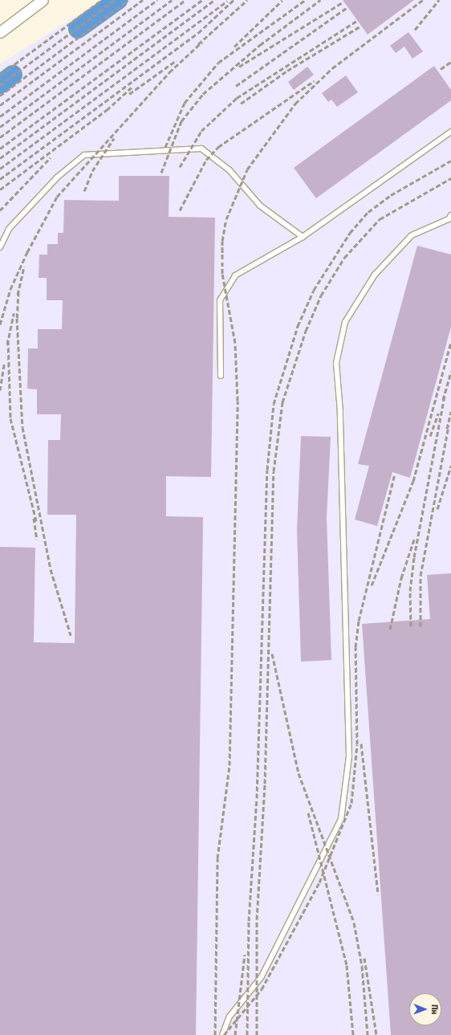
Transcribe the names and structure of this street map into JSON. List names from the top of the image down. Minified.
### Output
{"north":"right"}
